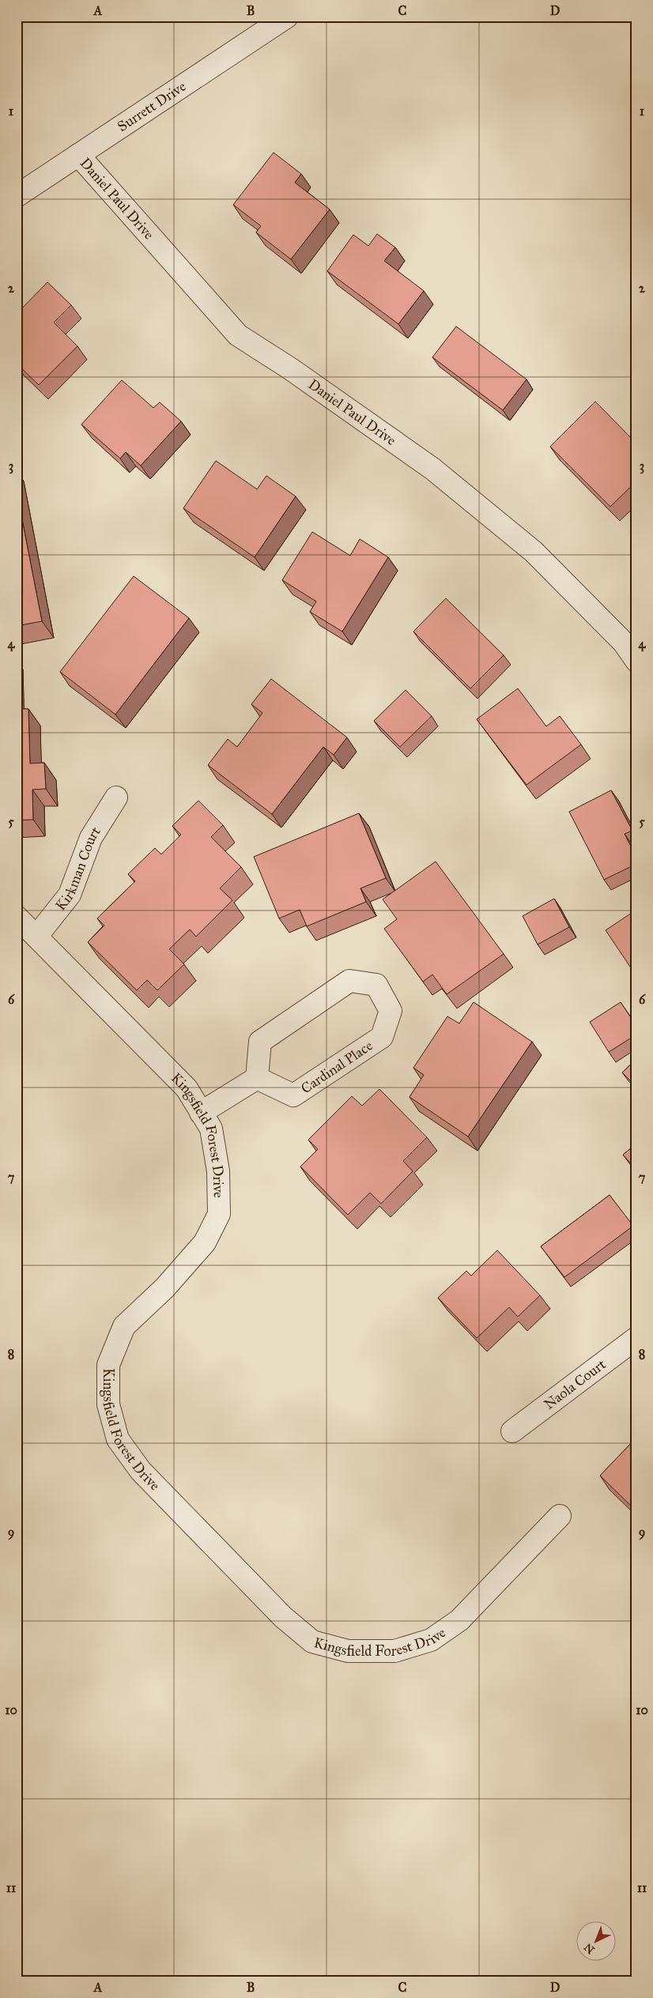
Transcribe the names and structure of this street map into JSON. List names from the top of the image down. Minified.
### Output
{"streets":{"street":["Surrett Drive","Daniel Paul Drive","Kirkman Court","Cardinal Place","Kingsfield Forest Drive","Naola Court"]},"crossings":[["Surrett Drive","Daniel Paul Drive"],["Kirkman Court","Kingsfield Forest Drive"]],"north":"bottom left","grid":{"columns":["A","B","C","D"],"rows":["1","2","3","4","5","6","7","8","9","10","11"]}}
